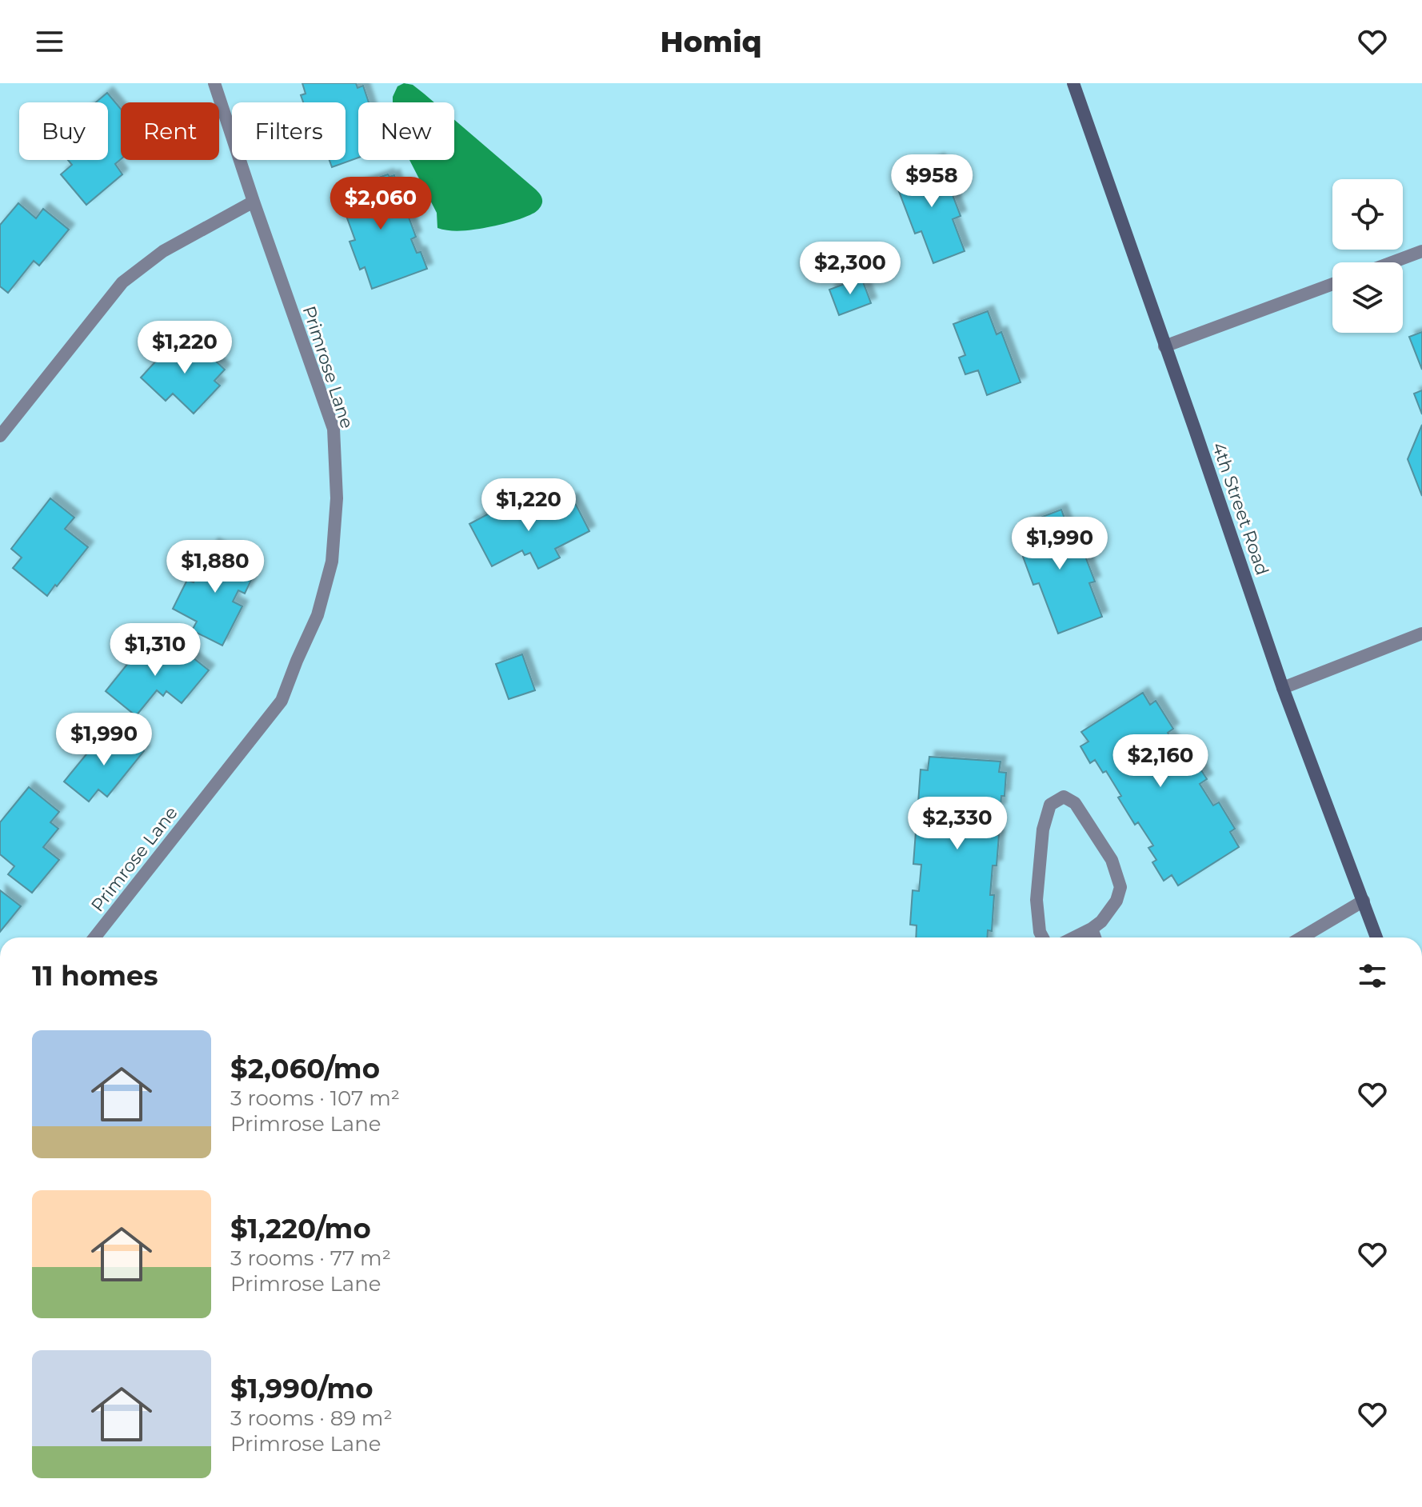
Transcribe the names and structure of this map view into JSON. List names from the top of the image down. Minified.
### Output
{"streets":{"street":["Primrose Lane","4th Street Road"]},"page":{"header":"Homiq","chip":["Buy","Rent","Filters","New"],"price":["$958","$2,060","$2,300","$1,220","$1,220","$1,990","$1,880","$1,310","$1,990","$2,160","$2,330"],"heading":"11 homes","list":[{"name":"$2,060/mo","note":"3 rooms · 107 m² · Primrose Lane"},{"name":"$1,220/mo","note":"3 rooms · 77 m² · Primrose Lane"},{"name":"$1,990/mo","note":"3 rooms · 89 m² · Primrose Lane"}]}}
